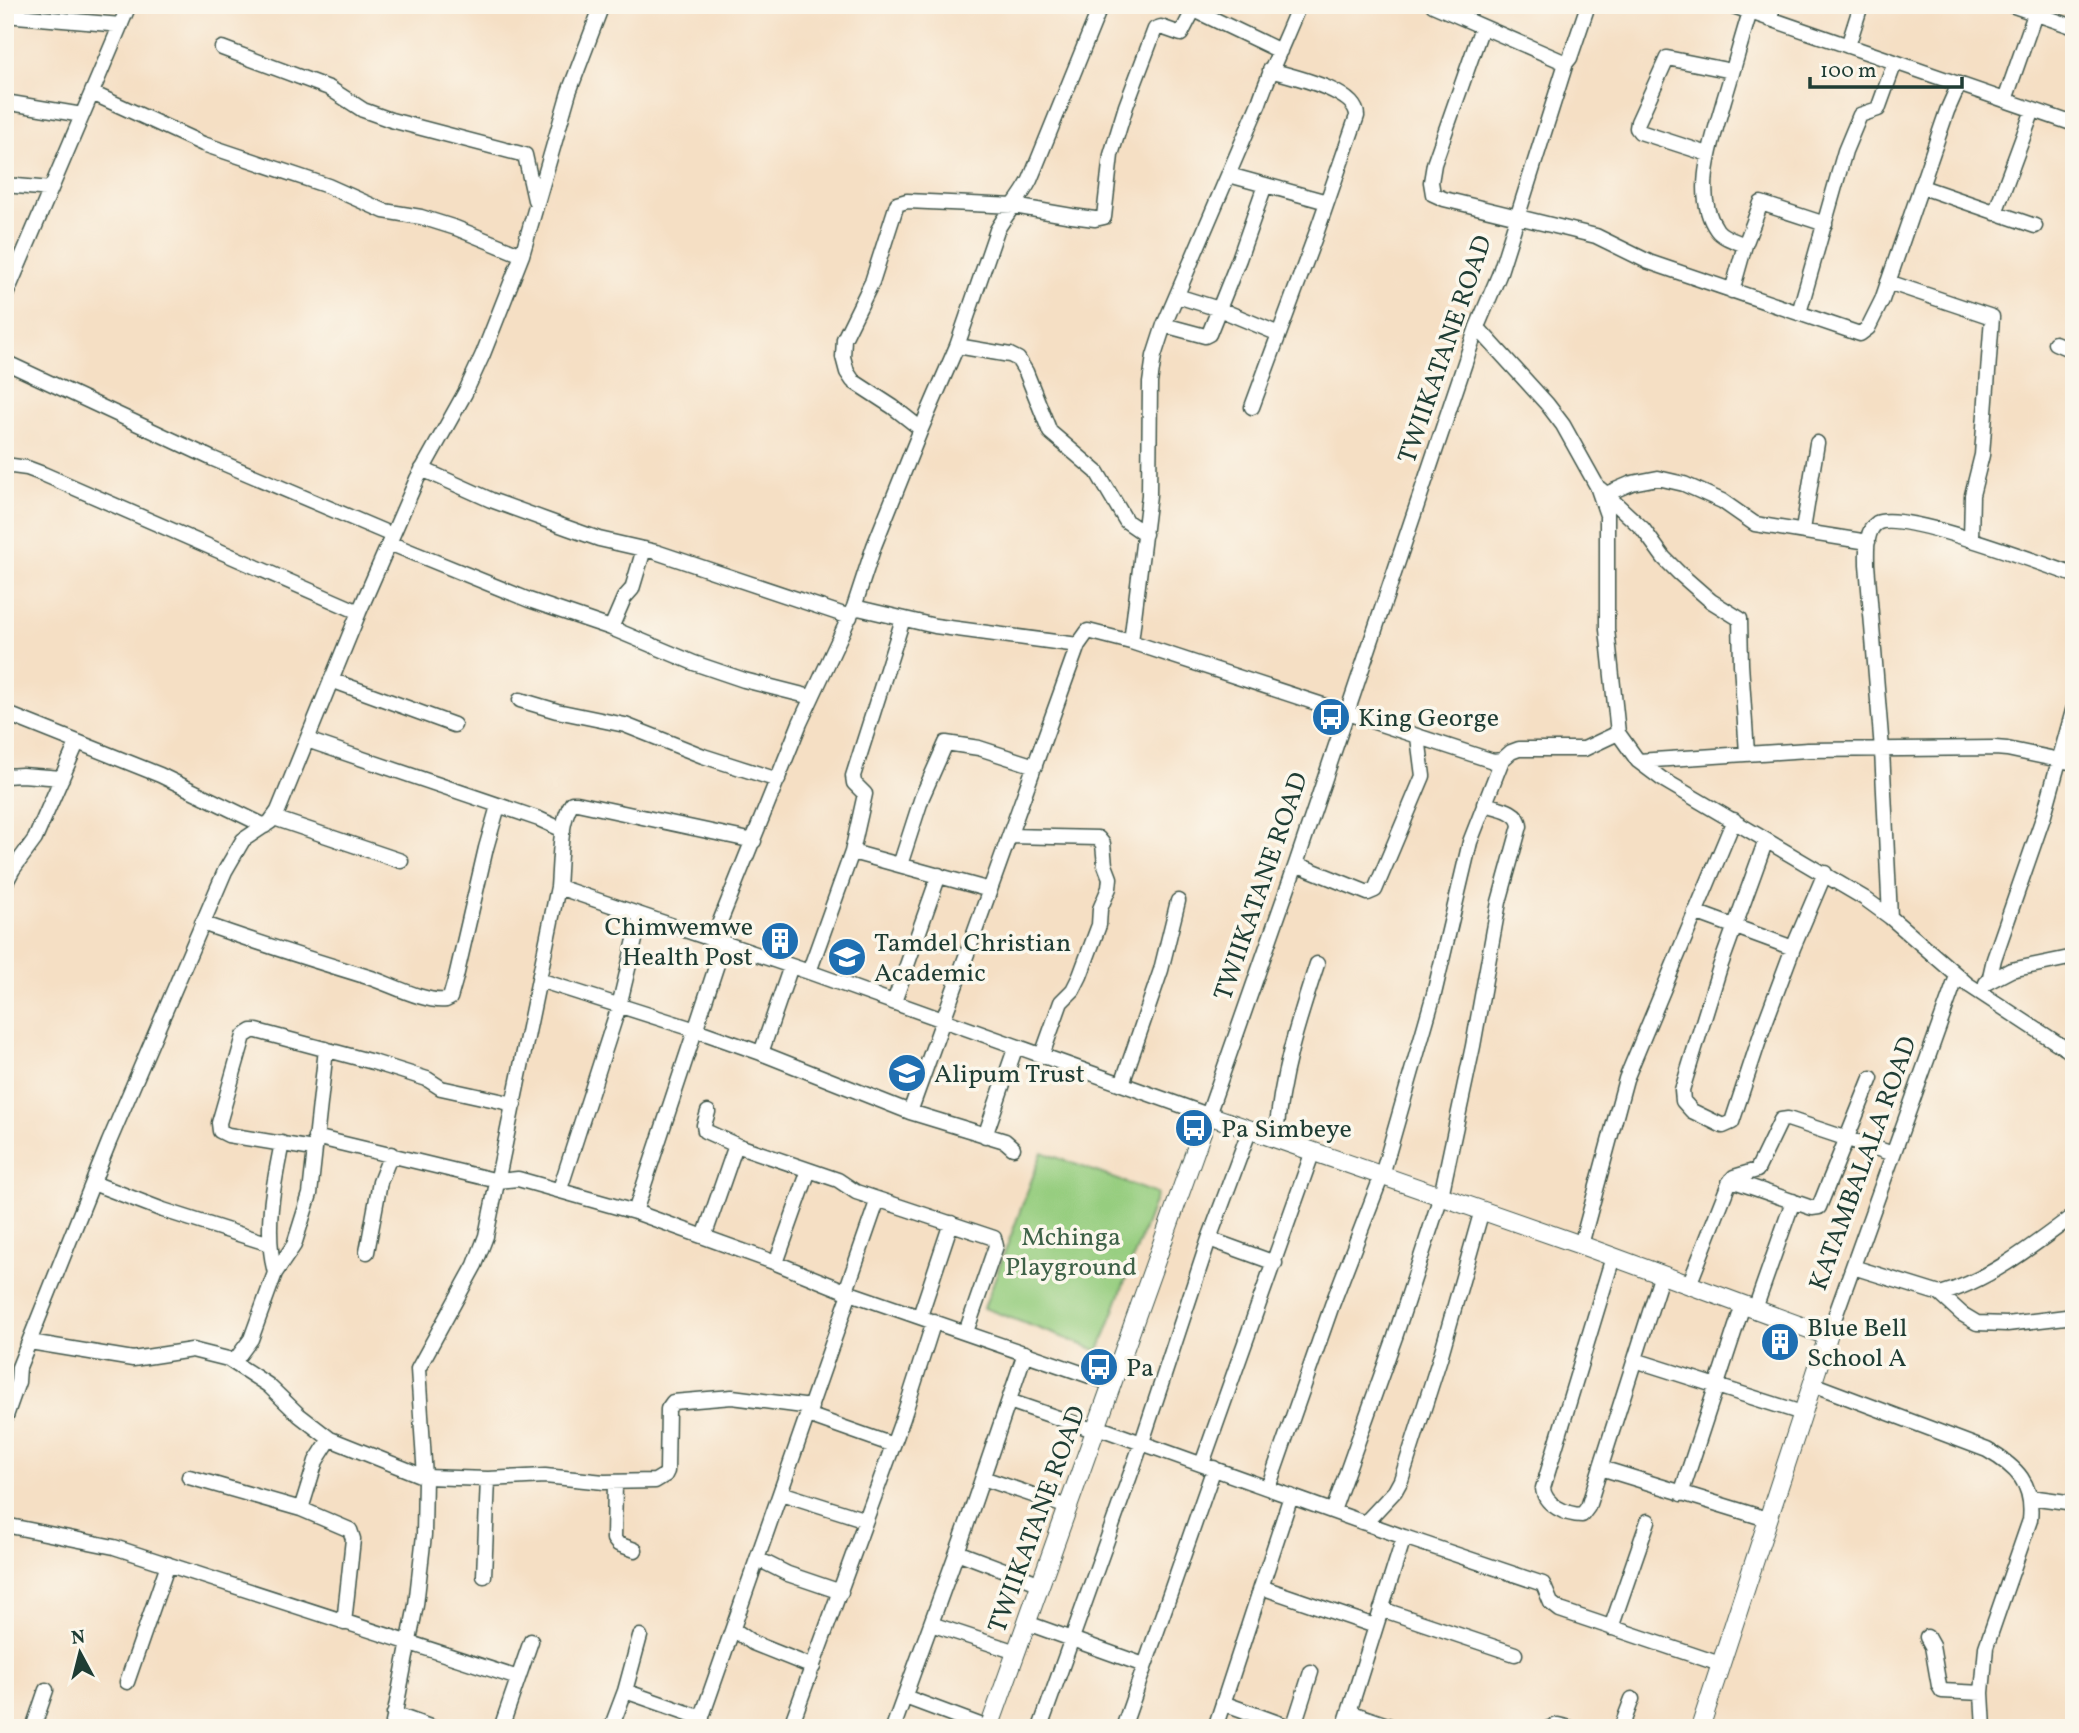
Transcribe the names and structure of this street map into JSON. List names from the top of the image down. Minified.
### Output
{"streets":{"main road":["TWIIKATANE ROAD","KATAMBALALA ROAD"]},"parks":["Mchinga Playground"],"places":{"bus stop":["King George","Pa Simbeye","Pa"],"building":["Chimwemwe Health Post","Blue Bell School A"],"school or university":["Tamdel Christian Academic","Alipum Trust"]},"scale_bar":"100 m","north":"top"}
